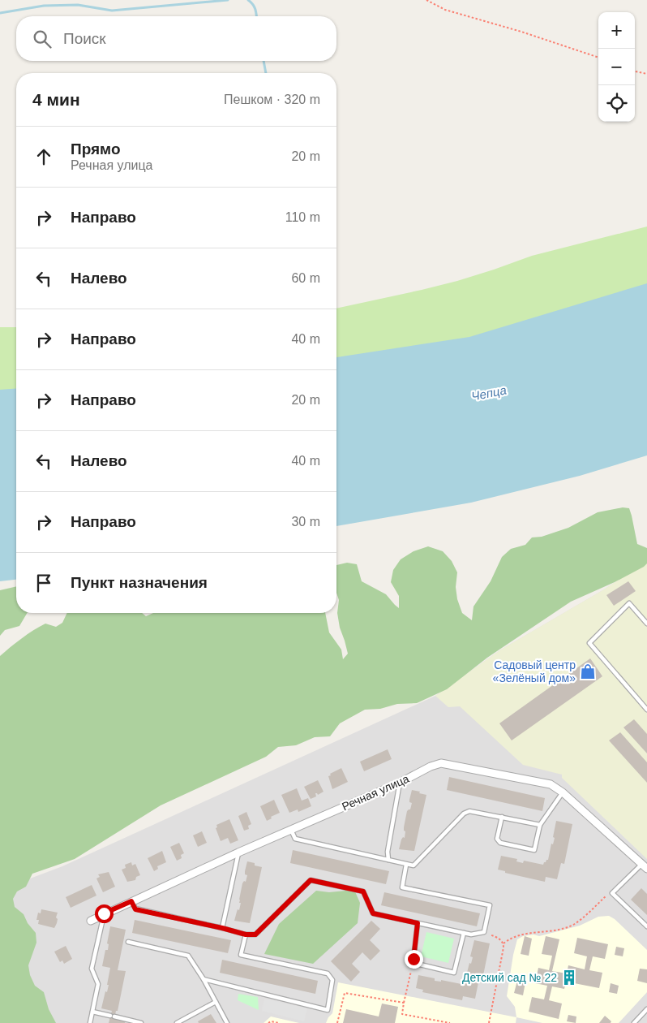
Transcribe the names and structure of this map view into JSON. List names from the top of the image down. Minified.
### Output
{"streets":{"street":["Речная улица"]},"water":["Чепца"],"places":{"shop":["Садовый центр «Зелёный дом»"],"building":["Детский сад № 22"]},"page":{"map_buttons":["+","−"],"search":"Поиск","heading":["4 мин","Пешком · 320 m"],"list":[["Прямо","Речная улица","20 m"],["Направо","110 m"],["Налево","60 m"],["Направо","40 m"],["Направо","20 m"],["Налево","40 m"],["Направо","30 m"],"Пункт назначения"]}}
